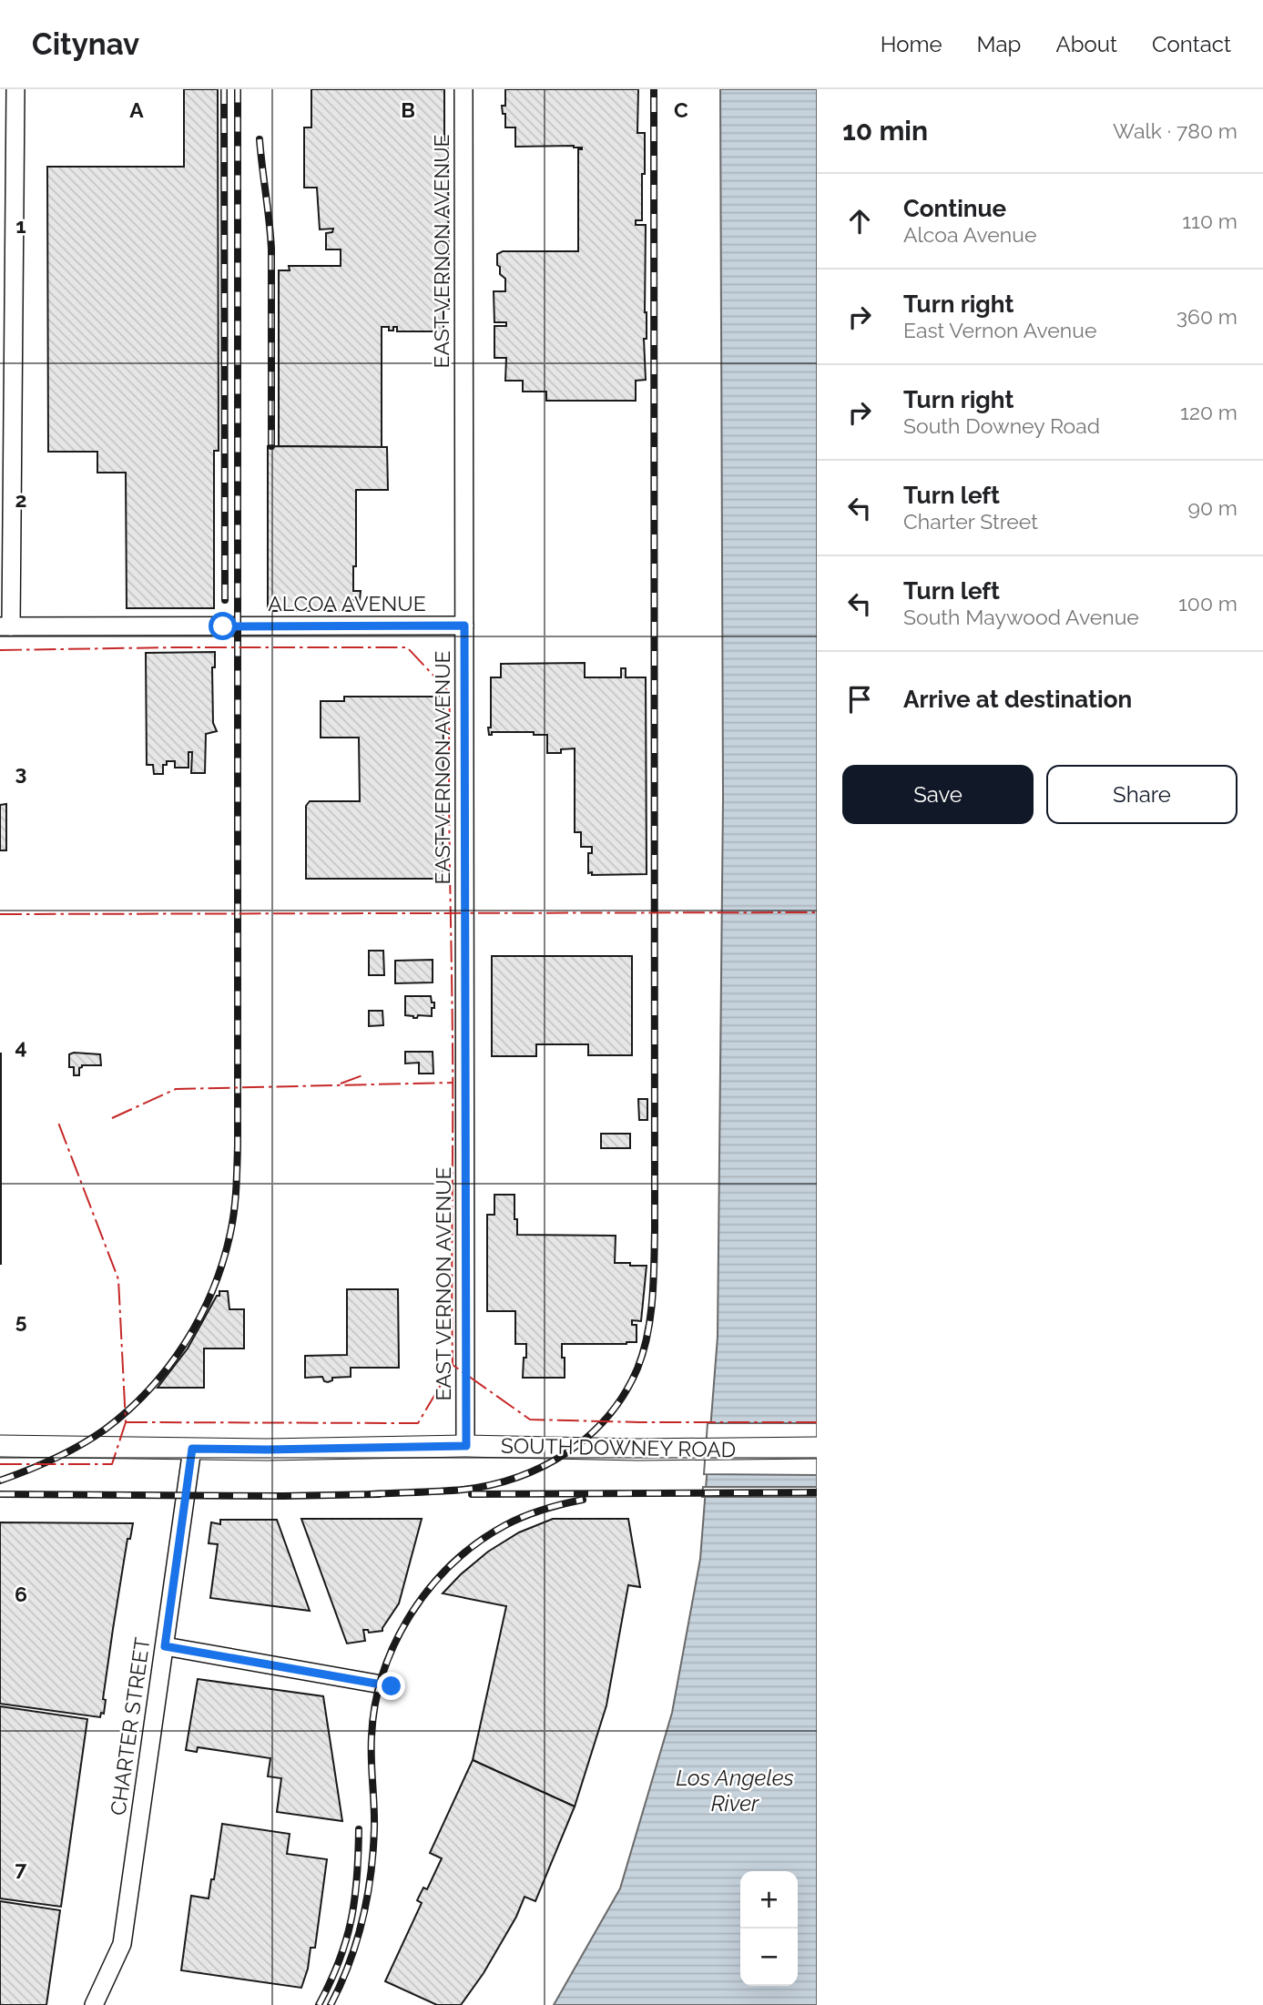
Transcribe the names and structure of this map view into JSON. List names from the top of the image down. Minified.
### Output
{"streets":{"main road":["SOUTH DOWNEY ROAD"],"street":["EAST VERNON AVENUE","ALCOA AVENUE","CHARTER STREET"]},"crossings":[["EAST VERNON AVENUE","ALCOA AVENUE"],["EAST VERNON AVENUE","SOUTH DOWNEY ROAD"],["SOUTH DOWNEY ROAD","CHARTER STREET"]],"water":["Los Angeles River"],"page":{"header":"Citynav","nav":["Home","Map","About","Contact"],"heading":["10 min","Walk · 780 m"],"list":[["Continue","Alcoa Avenue","110 m"],["Turn right","East Vernon Avenue","360 m"],["Turn right","South Downey Road","120 m"],["Turn left","Charter Street","90 m"],["Turn left","South Maywood Avenue","100 m"],"Arrive at destination"],"buttons":["Save","Share"],"map_buttons":["+","−"]},"grid":{"columns":["A","B","C"],"rows":["1","2","3","4","5","6","7"]}}
